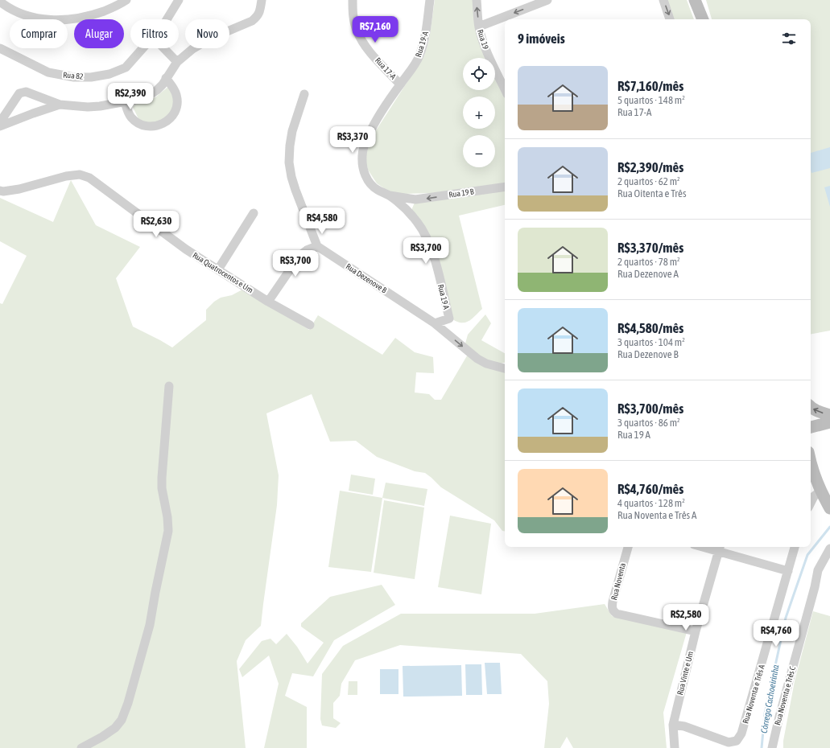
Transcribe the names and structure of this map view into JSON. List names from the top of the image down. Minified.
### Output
{"streets":{"street":["Rua 19","Rua 19-A","Rua 17-A","Rua 82","Rua 19 B","Rua Quatrocentos e Um","Rua Dezenove B","Rua 19 A","Rua Noventa","Rua Vinte e Um","Rua Noventa e Três A","Rua Noventa e Três C"]},"crossings":[["Rua 19-A","Rua 17-A"],["Rua 19-A","Rua 19 B"],["Rua Dezenove B","Rua 19 A"],["Rua Noventa","Rua Vinte e Um"],["Rua Vinte e Um","Rua Noventa e Três A"]],"one_way":["Rua 19 B"],"water":["Córrego Cachoeirinha"],"page":{"price":["R$7,160","R$2,390","R$3,370","R$4,580","R$2,630","R$3,700","R$3,700","R$2,580","R$4,760"],"chip":["Comprar","Alugar","Filtros","Novo"],"heading":"9 imóveis","map_buttons":["+","−"],"list":[{"name":"R$7,160/mês","note":"5 quartos · 148 m² · Rua 17-A"},{"name":"R$2,390/mês","note":"2 quartos · 62 m² · Rua Oitenta e Três"},{"name":"R$3,370/mês","note":"2 quartos · 78 m² · Rua Dezenove A"},{"name":"R$4,580/mês","note":"3 quartos · 104 m² · Rua Dezenove B"},{"name":"R$3,700/mês","note":"3 quartos · 86 m² · Rua 19 A"},{"name":"R$4,760/mês","note":"4 quartos · 128 m² · Rua Noventa e Três A"}]}}
